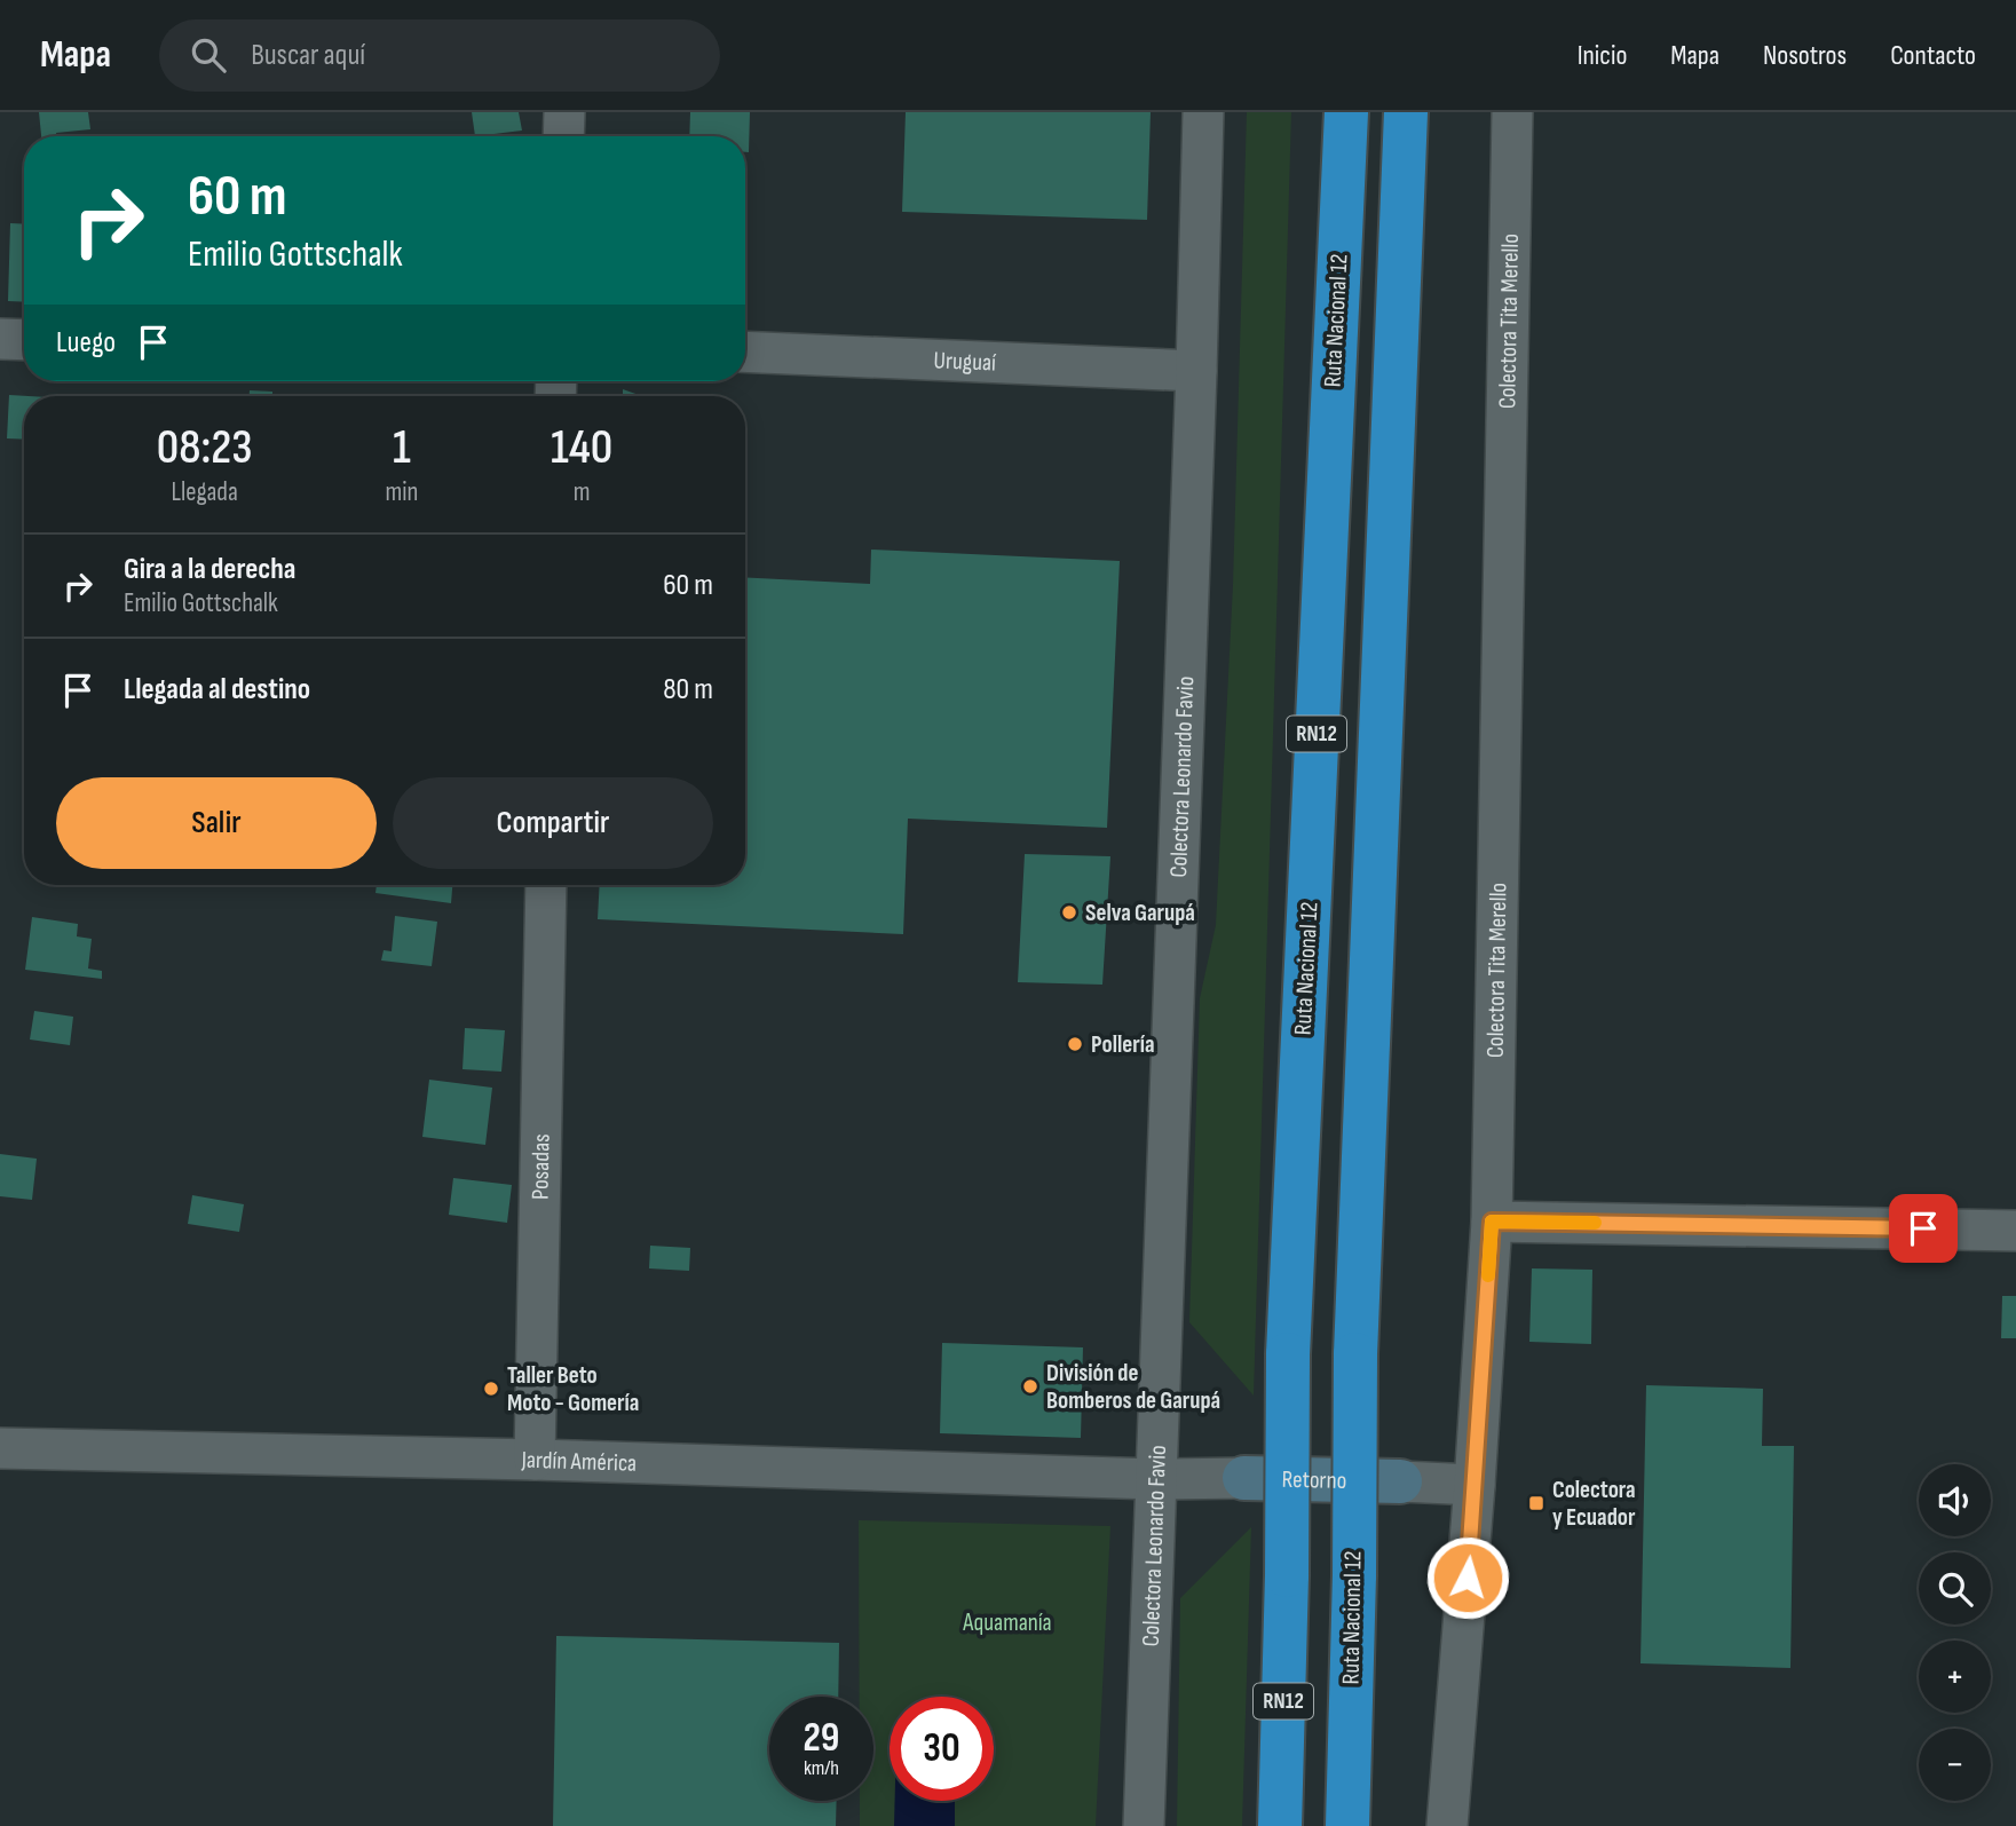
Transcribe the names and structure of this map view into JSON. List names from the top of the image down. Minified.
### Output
{"streets":{"highway":["Ruta Nacional 12","RN12"],"street":["Colectora Tita Merello","Uruguaí","Colectora Leonardo Favio","Posadas","Jardín América","Retorno"]},"crossings":[["Colectora Tita Merello","Retorno"],["Uruguaí","Colectora Leonardo Favio"],["Colectora Leonardo Favio","Jardín América"],["Colectora Leonardo Favio","Retorno"],["Posadas","Jardín América"],["Jardín América","Retorno"]],"parks":["Aquamanía"],"places":{"other":["Selva Garupá","Pollería","División de Bomberos de Garupá","Taller Beto Moto - Gomería"],"transit":["Colectora y Ecuador"]},"page":{"header":"Mapa","search":"Buscar aquí","nav":["Inicio","Mapa","Nosotros","Contacto"],"turn":["60 m","Emilio Gottschalk"],"then":"Luego","eta":["08:23","Llegada","1","min","140","m"],"list":[{"name":"Gira a la derecha","note":"Emilio Gottschalk","value":"60 m"},{"name":"Llegada al destino","value":"80 m"}],"buttons":["Salir","Compartir"],"map_buttons":["+","−"],"speed":"29 km/h","limit":"30"}}
